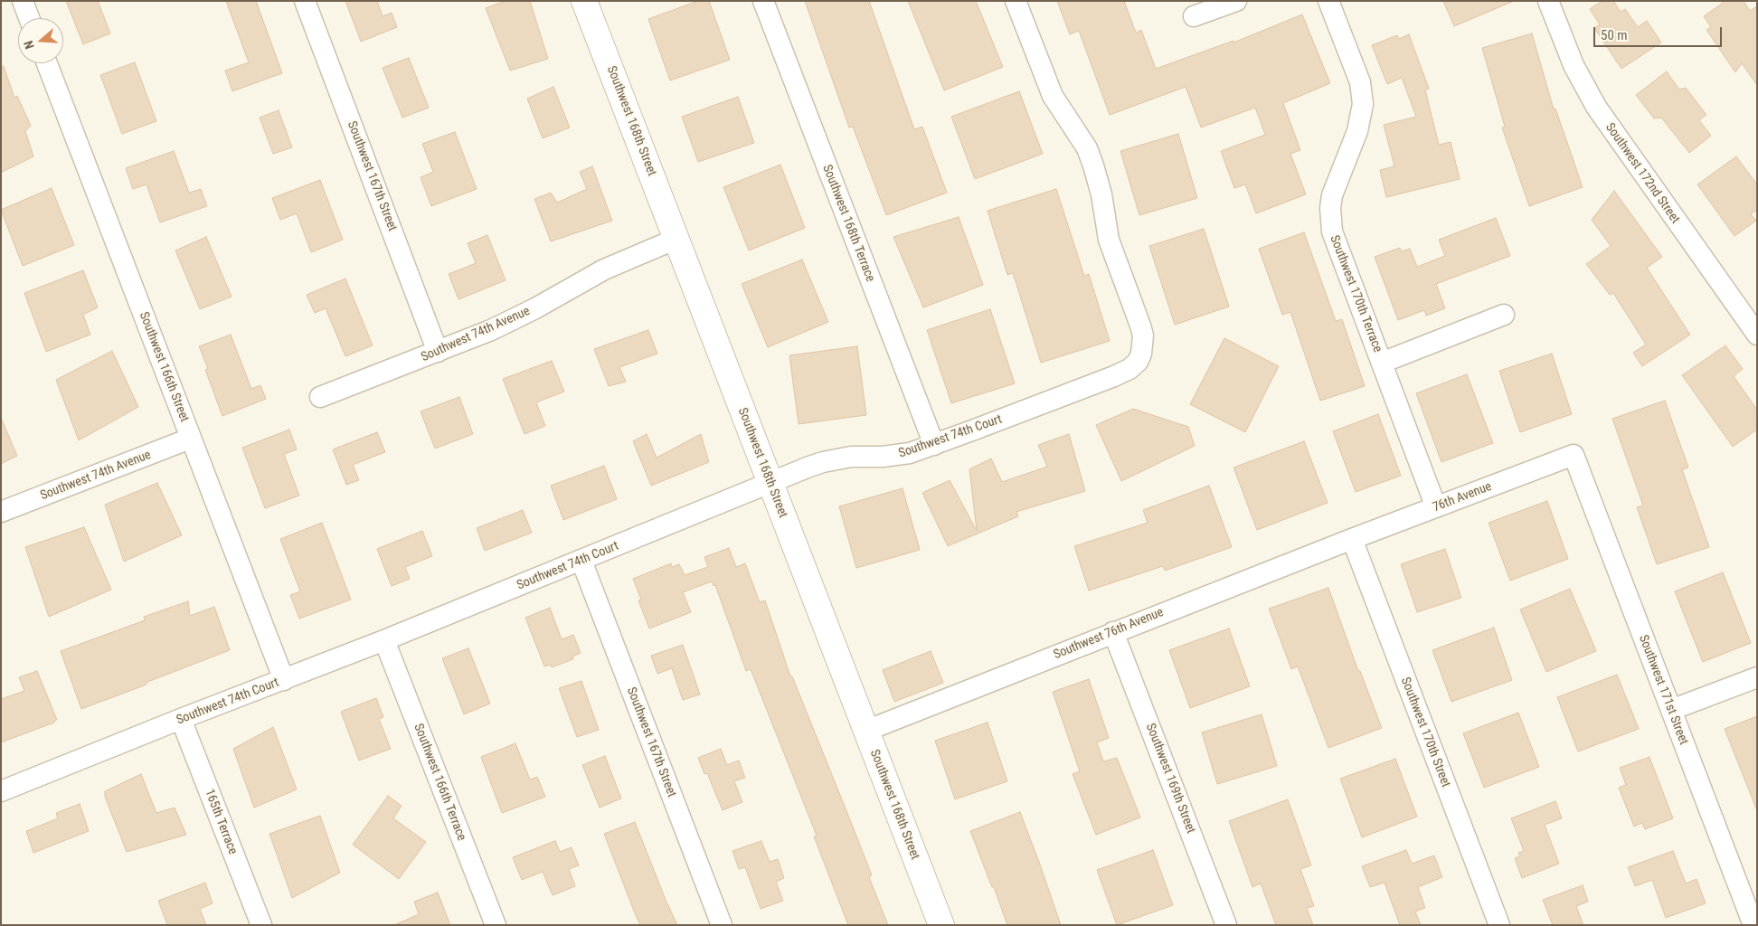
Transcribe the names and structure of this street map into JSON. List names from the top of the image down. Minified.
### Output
{"streets":{"street":["Southwest 168th Street","Southwest 172nd Street","Southwest 167th Street","Southwest 168th Terrace","Southwest 170th Terrace","Southwest 74th Avenue","Southwest 166th Street","Southwest 74th Court","76th Avenue","Southwest 76th Avenue","Southwest 171st Street","Southwest 170th Street","Southwest 169th Street","Southwest 166th Terrace","165th Terrace"]},"crossings":[["Southwest 168th Street","Southwest 74th Avenue"],["Southwest 168th Street","Southwest 74th Court"],["Southwest 168th Street","Southwest 76th Avenue"],["Southwest 167th Street","Southwest 74th Avenue"],["Southwest 167th Street","Southwest 74th Court"],["Southwest 168th Terrace","Southwest 74th Court"],["Southwest 170th Terrace","76th Avenue"],["Southwest 74th Avenue","Southwest 166th Street"],["Southwest 166th Street","Southwest 74th Court"],["Southwest 74th Court","Southwest 166th Terrace"],["Southwest 74th Court","165th Terrace"],["76th Avenue","Southwest 76th Avenue"],["76th Avenue","Southwest 171st Street"],["76th Avenue","Southwest 170th Street"],["Southwest 76th Avenue","Southwest 170th Street"],["Southwest 76th Avenue","Southwest 169th Street"]],"scale_bar":"50 m","north":"left"}
